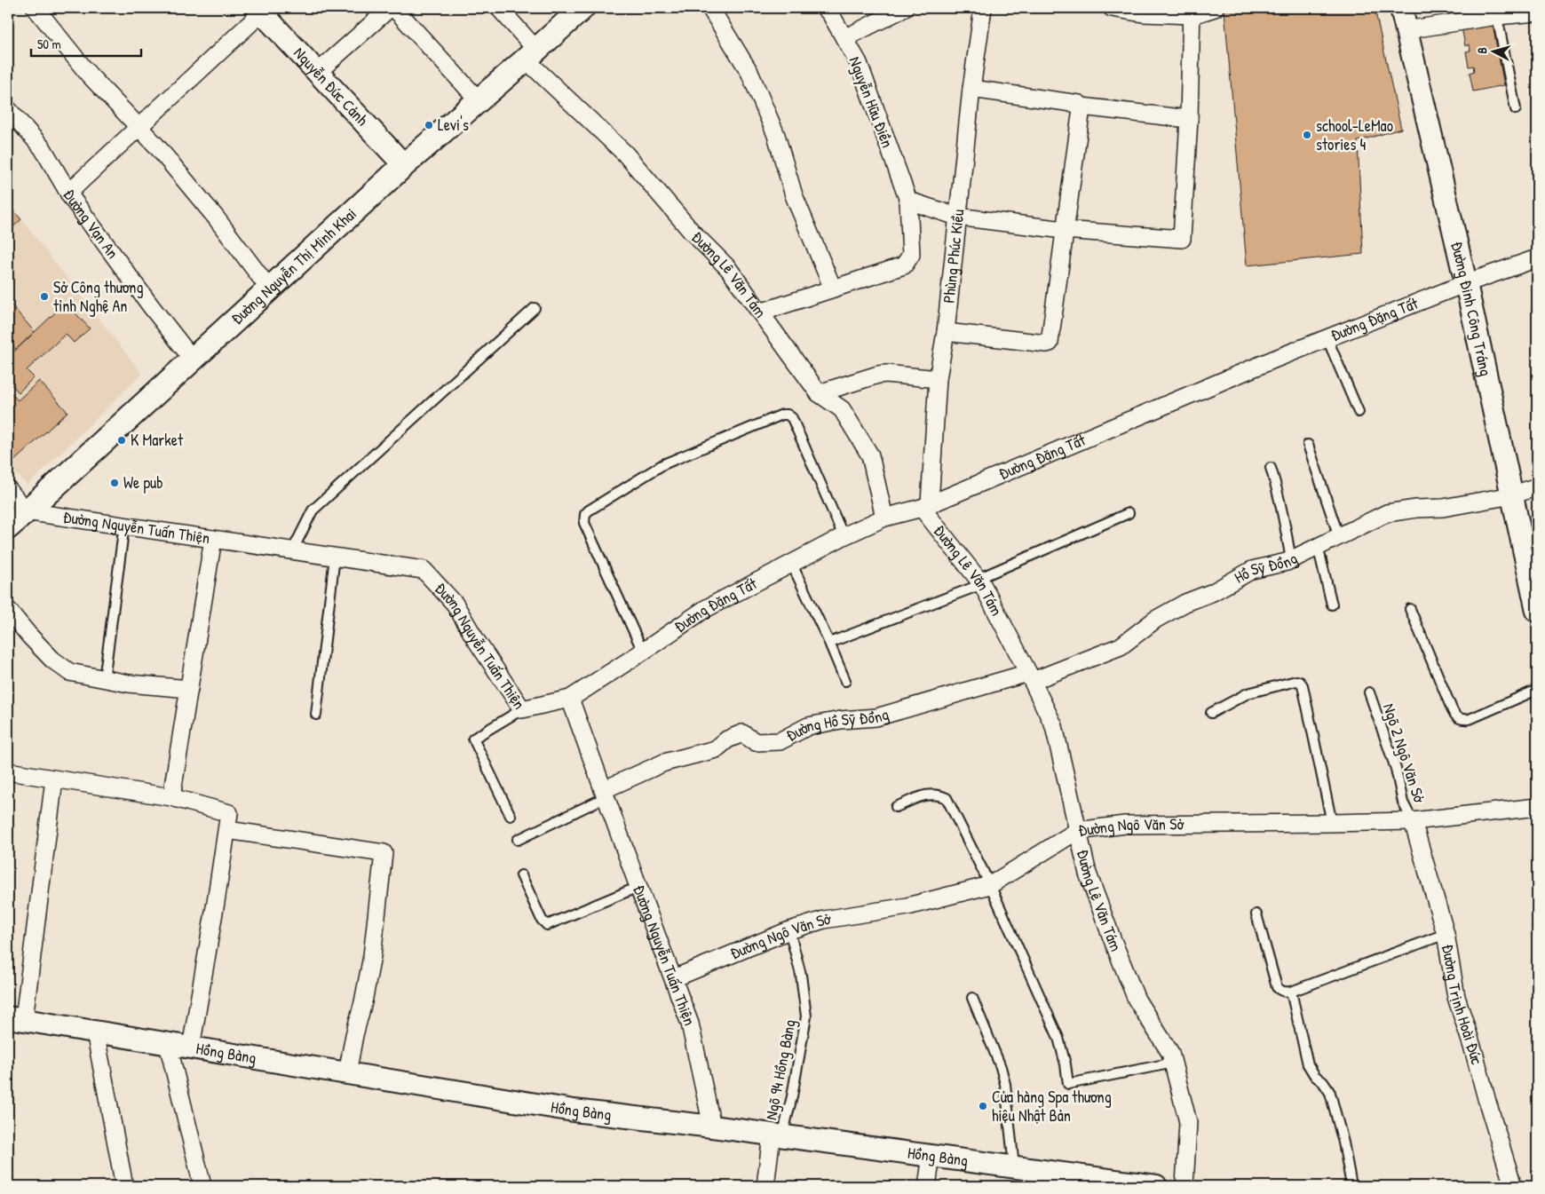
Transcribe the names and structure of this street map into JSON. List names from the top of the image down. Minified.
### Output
{"streets":{"main road":["Đường Nguyễn Thị Minh Khai"],"street":["Nguyễn Đức Cảnh","Nguyễn Hữu Điền","Đường Vạn An","Phùng Phúc Kiều","Đường Lê Văn Tám","Đường Đinh Công Tráng","Đường Đặng Tất","Đường Nguyễn Tuấn Thiện","Hồ Sỹ Đồng","Đường Hồ Sỹ Đồng","Đường Ngô Văn Sở","Đường Trịnh Hoài Đức","Hồng Bàng"],"lane":["Ngõ 2 Ngô Văn Sở","Ngõ 94 Hồng Bàng"]},"crossings":[["Nguyễn Đức Cảnh","Đường Nguyễn Thị Minh Khai"],["Nguyễn Hữu Điền","Đường Lê Văn Tám"],["Đường Vạn An","Đường Nguyễn Thị Minh Khai"],["Phùng Phúc Kiều","Đường Lê Văn Tám"],["Phùng Phúc Kiều","Đường Đặng Tất"],["Đường Nguyễn Thị Minh Khai","Đường Lê Văn Tám"],["Đường Nguyễn Thị Minh Khai","Đường Nguyễn Tuấn Thiện"],["Đường Lê Văn Tám","Đường Đặng Tất"],["Đường Lê Văn Tám","Hồ Sỹ Đồng"],["Đường Lê Văn Tám","Đường Hồ Sỹ Đồng"],["Đường Lê Văn Tám","Đường Ngô Văn Sở"],["Đường Đinh Công Tráng","Đường Đặng Tất"],["Đường Đinh Công Tráng","Hồ Sỹ Đồng"],["Đường Đặng Tất","Đường Nguyễn Tuấn Thiện"],["Đường Nguyễn Tuấn Thiện","Đường Hồ Sỹ Đồng"],["Đường Nguyễn Tuấn Thiện","Đường Ngô Văn Sở"],["Đường Nguyễn Tuấn Thiện","Hồng Bàng"],["Hồ Sỹ Đồng","Đường Hồ Sỹ Đồng"],["Ngõ 2 Ngô Văn Sở","Đường Ngô Văn Sở"],["Ngõ 2 Ngô Văn Sở","Đường Trịnh Hoài Đức"],["Đường Ngô Văn Sở","Đường Trịnh Hoài Đức"],["Đường Ngô Văn Sở","Ngõ 94 Hồng Bàng"],["Hồng Bàng","Ngõ 94 Hồng Bàng"]],"places":["Levi's","school-LeMao stories 4","Sở Công thương tỉnh Nghệ An","K Market","We pub","Cửa hàng Spa thương hiệu Nhật Bản"],"scale_bar":"50 m","north":"left"}
